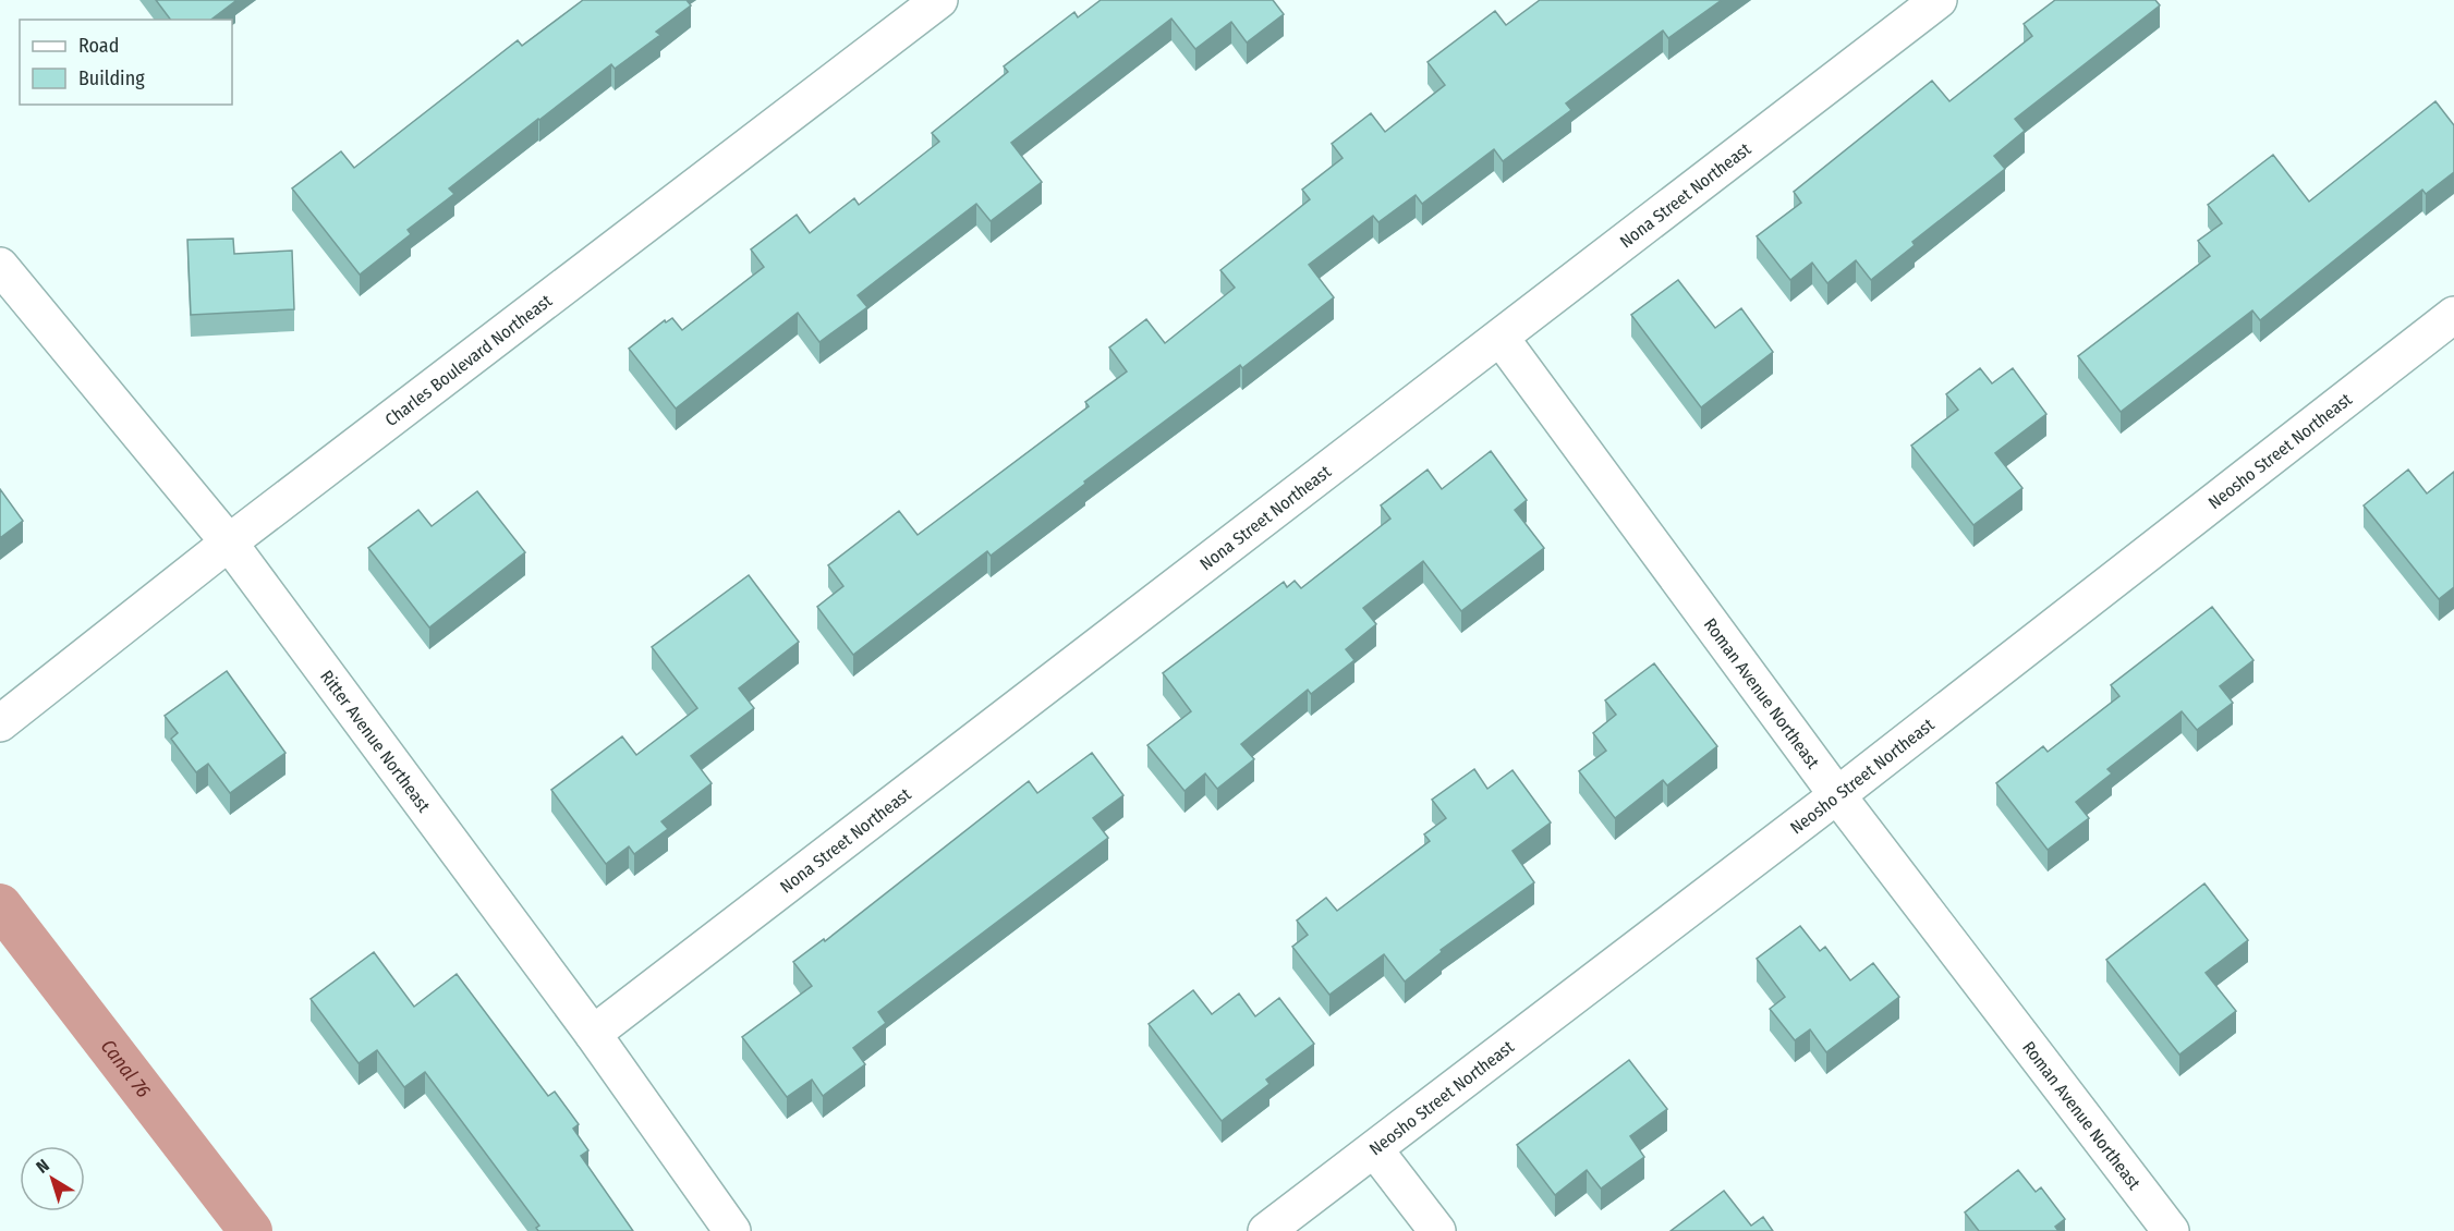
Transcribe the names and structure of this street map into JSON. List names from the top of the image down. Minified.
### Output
{"streets":{"street":["Nona Street Northeast","Charles Boulevard Northeast","Neosho Street Northeast","Roman Avenue Northeast","Ritter Avenue Northeast"]},"crossings":[["Nona Street Northeast","Roman Avenue Northeast"],["Nona Street Northeast","Ritter Avenue Northeast"],["Charles Boulevard Northeast","Ritter Avenue Northeast"],["Neosho Street Northeast","Roman Avenue Northeast"]],"water":["Canal 76"],"legend":["Road","Building"],"north":"top left"}
